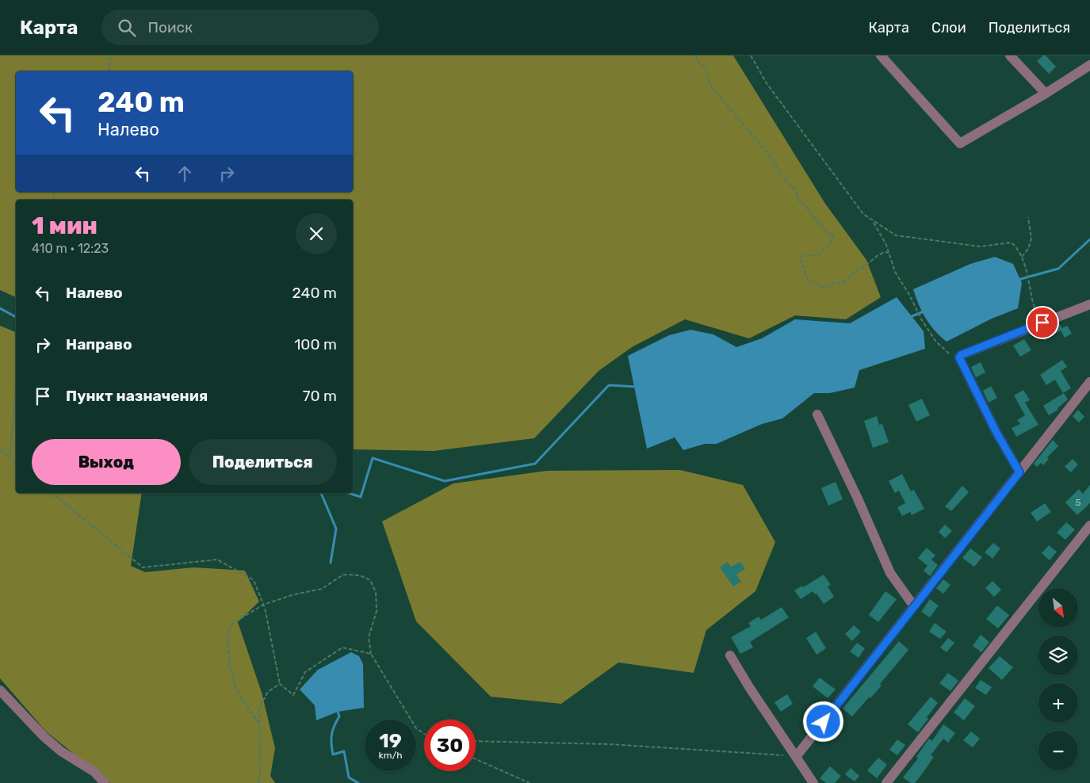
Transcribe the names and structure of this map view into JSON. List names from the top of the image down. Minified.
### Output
{"house_numbers":["5"],"north":"bottom right","page":{"header":"Карта","search":"Поиск","nav":["Карта","Слои","Поделиться"],"turn":["240 m","Налево"],"heading":["1 мин","410 m · 12:23"],"list":[{"name":"Налево","value":"240 m"},{"name":"Направо","value":"100 m"},{"name":"Пункт назначения","value":"70 m"}],"buttons":["Выход","Поделиться"],"map_buttons":["+","−"],"speed":"19 km/h","limit":"30"}}
